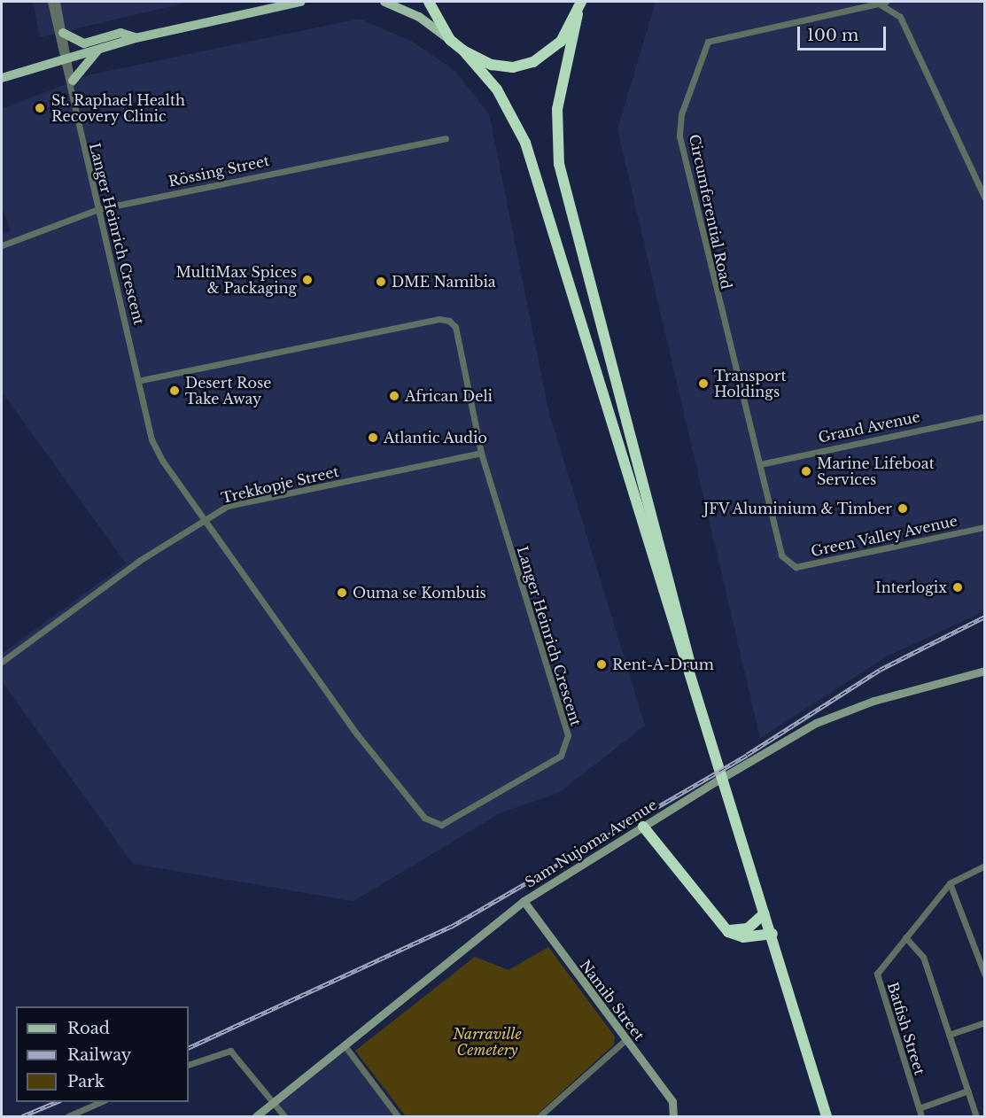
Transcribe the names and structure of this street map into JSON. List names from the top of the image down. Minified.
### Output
{"streets":{"street":["Rössing Street","Circumferential Road","Langer Heinrich Crescent","Grand Avenue","Trekkopje Street","Green Valley Avenue","Sam Nujoma Avenue","Namib Street","Batfish Street"]},"crossings":[["Rössing Street","Langer Heinrich Crescent"],["Circumferential Road","Grand Avenue"],["Circumferential Road","Green Valley Avenue"],["Langer Heinrich Crescent","Trekkopje Street"],["Sam Nujoma Avenue","Namib Street"]],"parks":["Narraville Cemetery"],"places":["St. Raphael Health Recovery Clinic","MultiMax Spices & Packaging","DME Namibia","Transport Holdings","Desert Rose Take Away","African Deli","Atlantic Audio","Marine Lifeboat Services","JFV Aluminium & Timber","Interlogix","Ouma se Kombuis","Rent-A-Drum"],"legend":["Road","Railway","Park"],"scale_bar":"100 m"}
